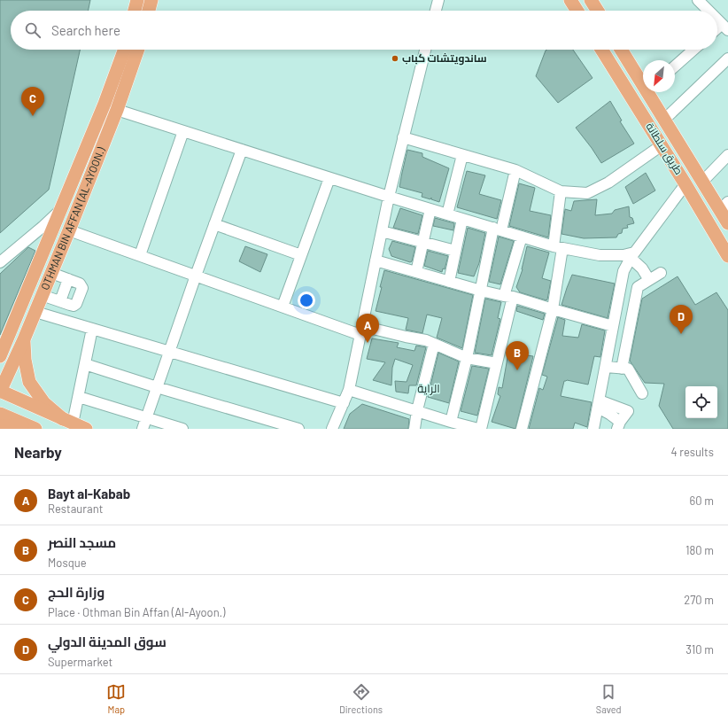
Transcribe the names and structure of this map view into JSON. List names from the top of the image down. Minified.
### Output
{"streets":{"main road":["طريق سلطانة","OTHMAN BIN AFFAN (AL-AYOON.)"]},"districts":["الراية"],"places":["ساندويتشات كباب"],"north":"bottom left","page":{"search":"Search here","pins":["C","D","A","B"],"heading":["Nearby","4 results"],"list":[{"mark":"A","name":"Bayt al-Kabab","note":"Restaurant","value":"60 m"},{"mark":"B","name":"مسجد النصر","note":"Mosque","value":"180 m"},{"mark":"C","name":"وزارة الحج","note":"Place · Othman Bin Affan (Al-Ayoon.)","value":"270 m"},{"mark":"D","name":"سوق المدينة الدولي","note":"Supermarket","value":"310 m"}],"nav":["Map","Directions","Saved"]}}
